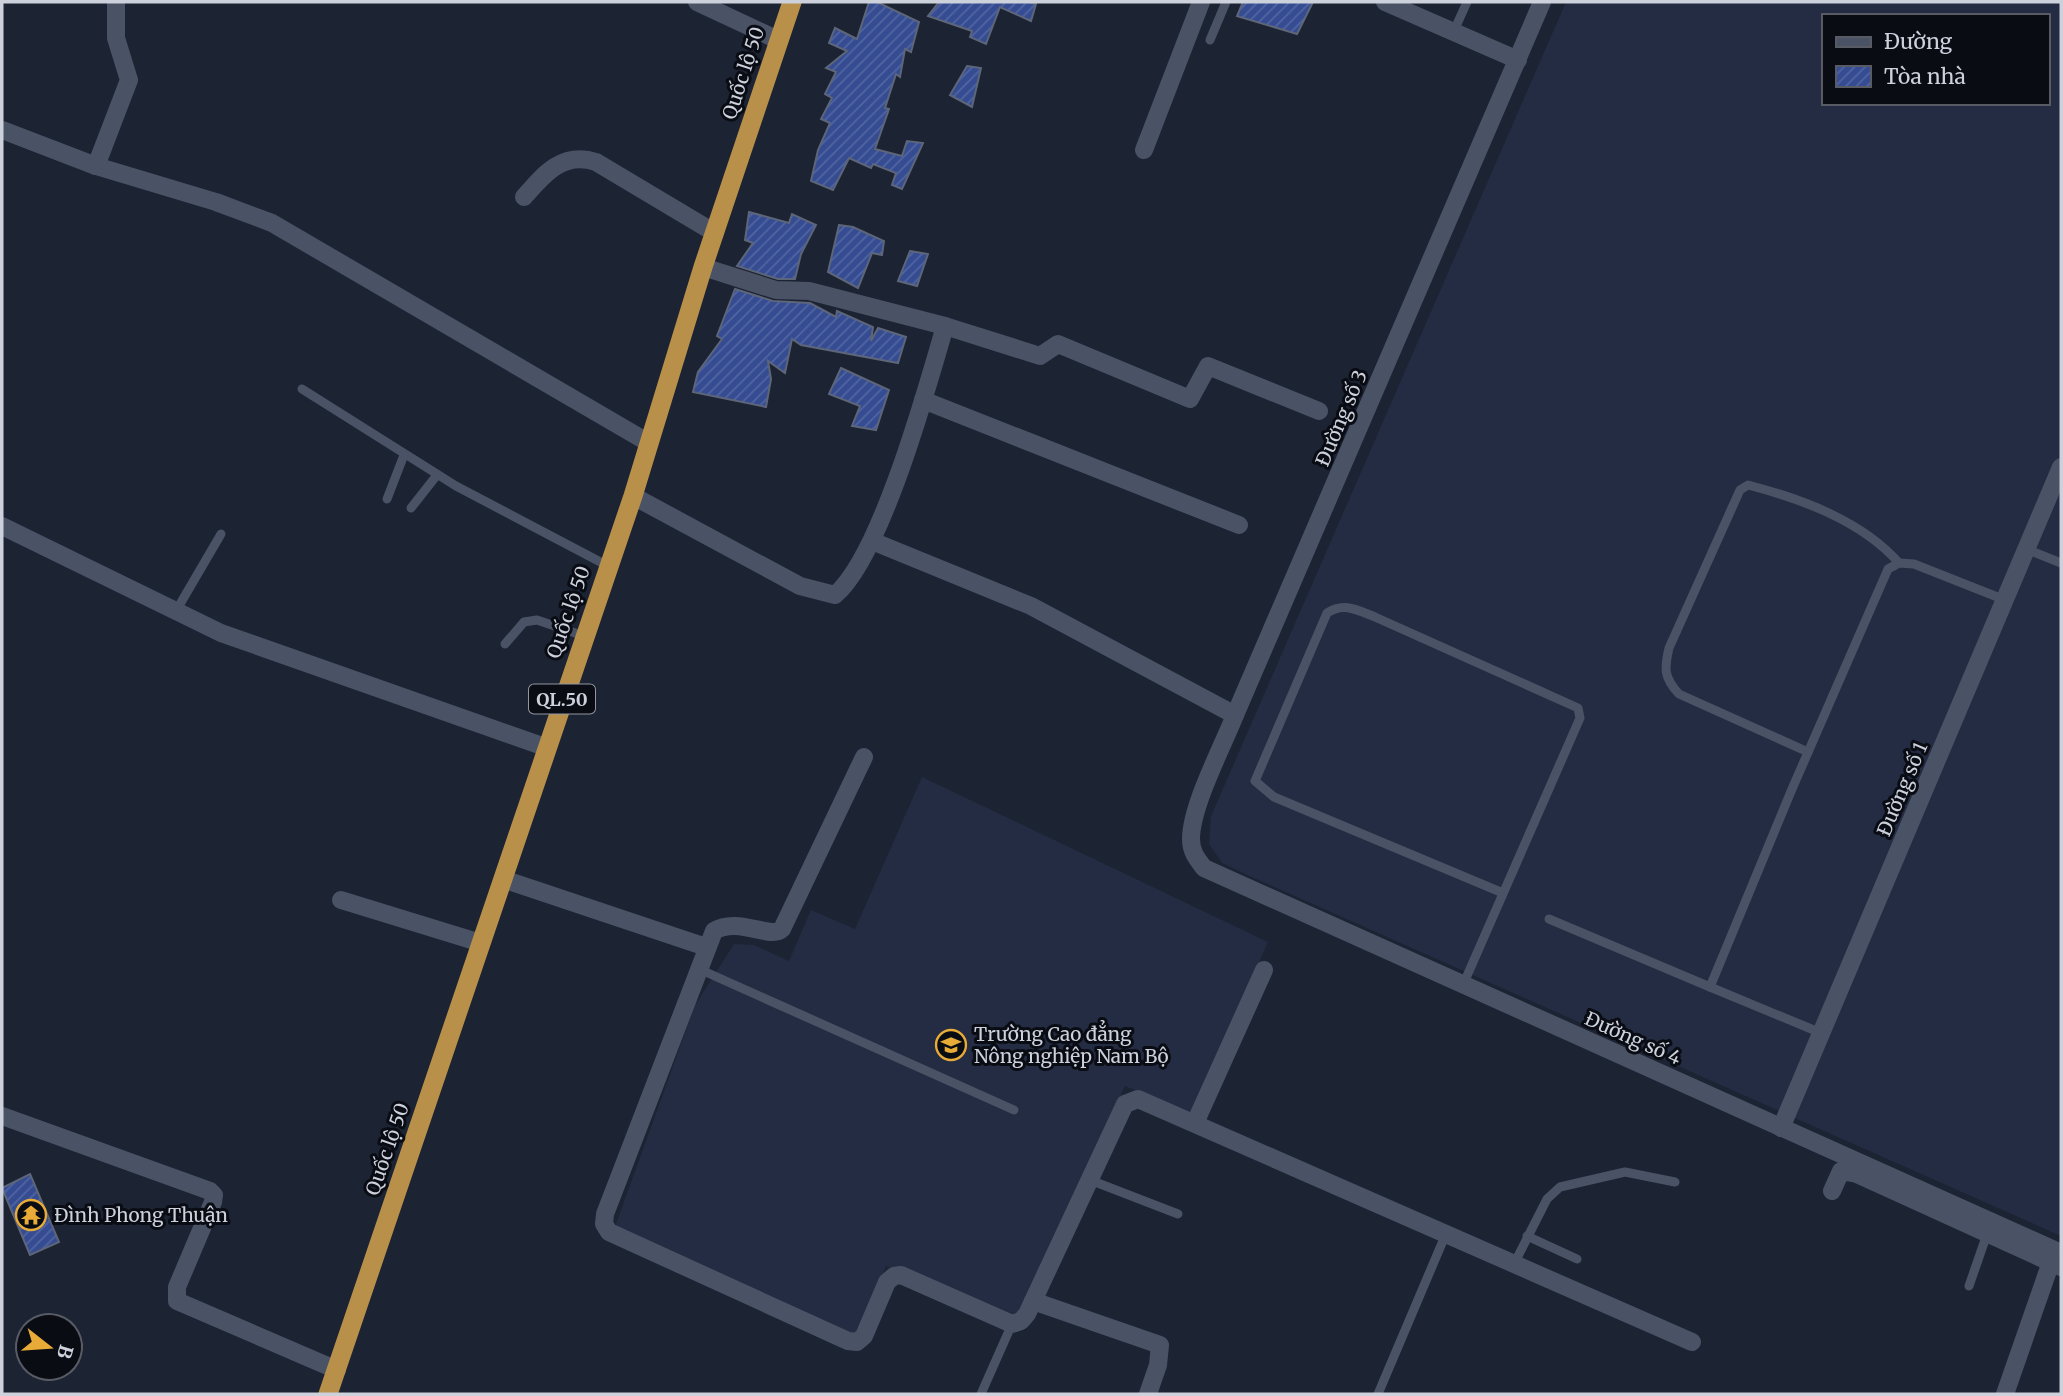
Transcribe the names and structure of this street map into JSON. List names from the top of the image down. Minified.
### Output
{"streets":{"highway":["Quốc lộ 50","QL.50"],"street":["Đường số 3","Đường số 1","Đường số 4"]},"crossings":[["Đường số 3","Đường số 4"],["Đường số 1","Đường số 4"]],"places":{"school or university":["Trường Cao đẳng Nông nghiệp Nam Bộ"],"temple":["Đình Phong Thuận"]},"legend":["Đường","Tòa nhà"],"north":"right"}
